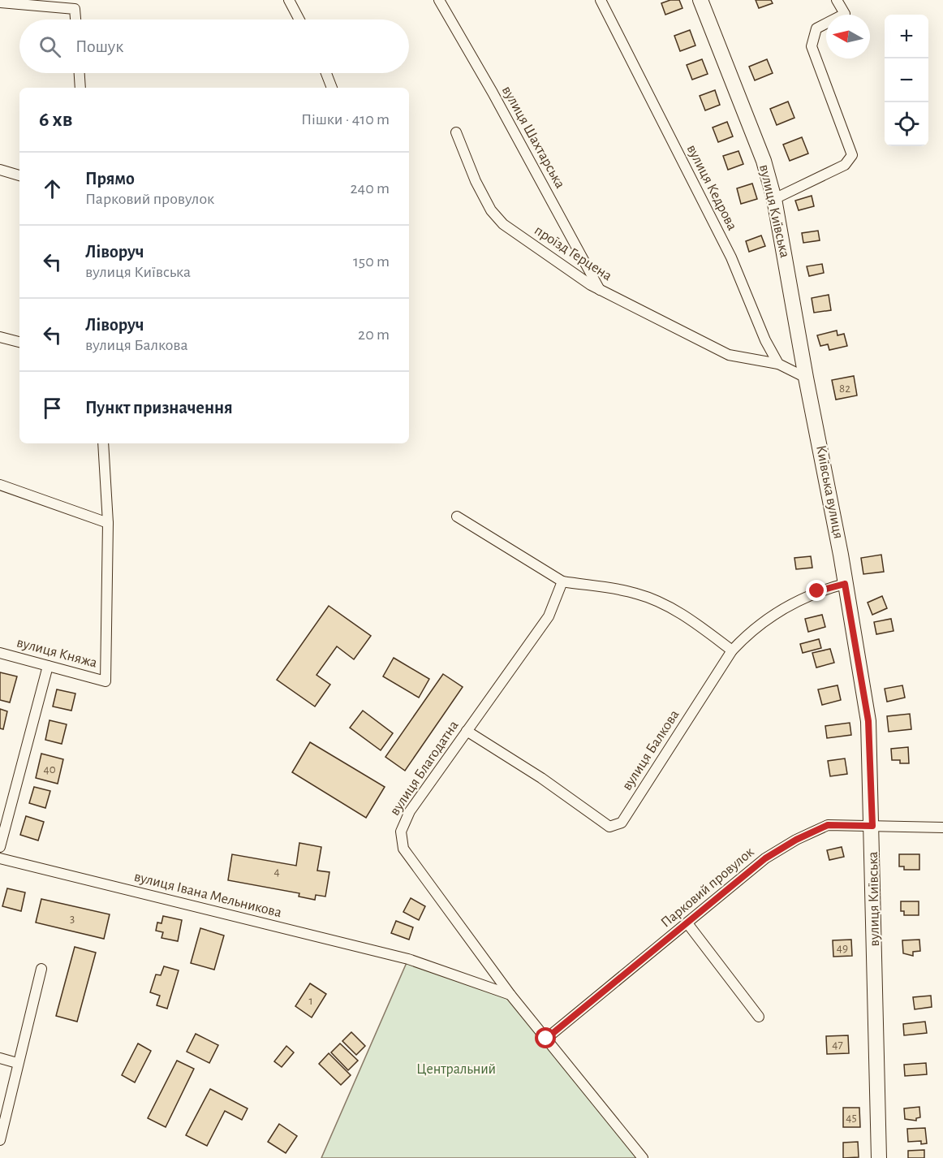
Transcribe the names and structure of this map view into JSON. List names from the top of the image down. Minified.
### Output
{"streets":{"main road":["вулиця Київська","Київська вулиця"],"street":["вулиця Шахтарська","вулиця Кедрова","проїзд Герцена","вулиця Княжа","вулиця Балкова","вулиця Благодатна","Парковий провулок","вулиця Івана Мельникова"]},"crossings":[["вулиця Шахтарська","проїзд Герцена"],["вулиця Кедрова","проїзд Герцена"],["вулиця Київська","Київська вулиця"],["вулиця Київська","вулиця Балкова"],["вулиця Київська","Парковий провулок"],["вулиця Балкова","вулиця Благодатна"],["вулиця Благодатна","Парковий провулок"],["вулиця Благодатна","вулиця Івана Мельникова"]],"parks":["Центральний"],"house_numbers":["82","40","4","3","49","1","47","45"],"north":"left","page":{"map_buttons":["+","−"],"search":"Пошук","heading":["6 хв","Пішки · 410 m"],"list":[["Прямо","Парковий провулок","240 m"],["Ліворуч","вулиця Київська","150 m"],["Ліворуч","вулиця Балкова","20 m"],"Пункт призначення"]}}
